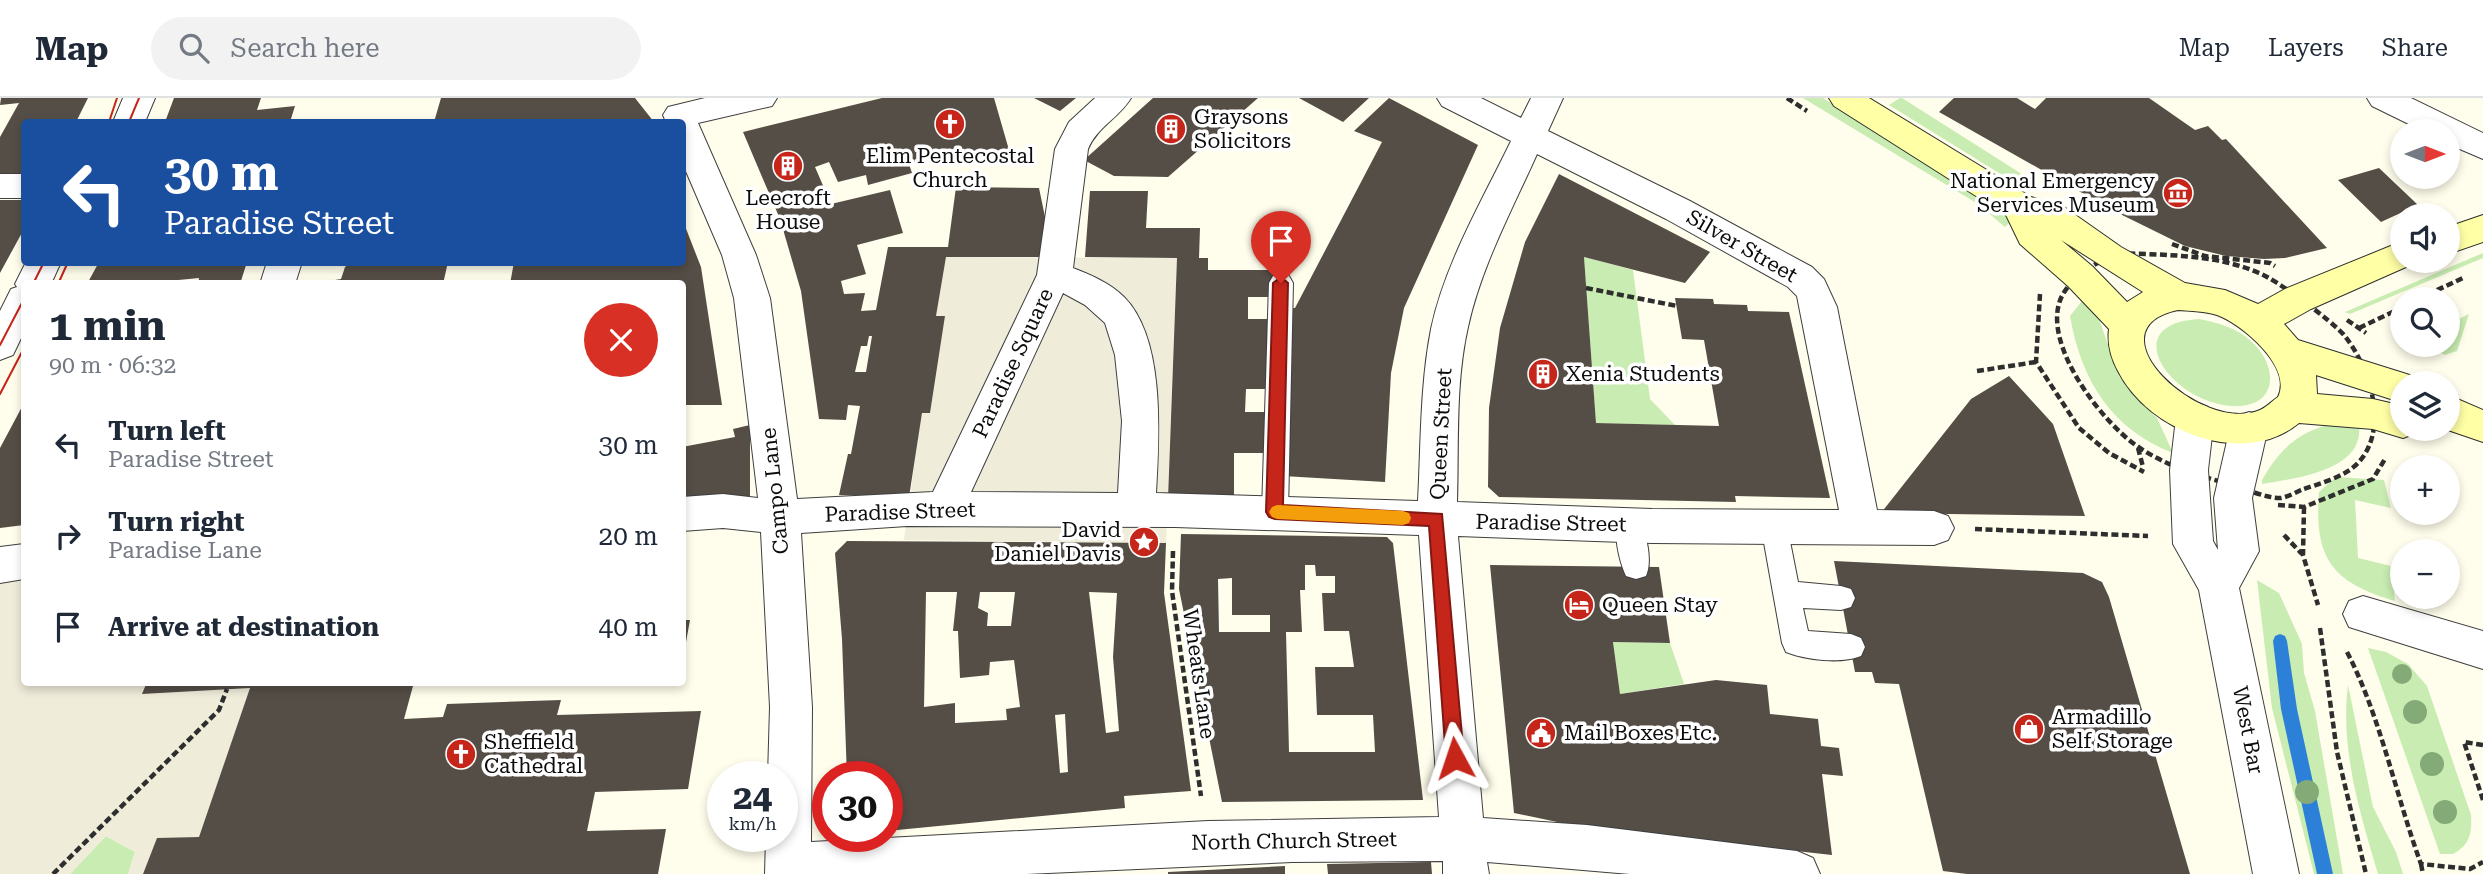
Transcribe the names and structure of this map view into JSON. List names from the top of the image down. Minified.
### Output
{"streets":{"street":["Silver Street","Paradise Square","Queen Street","Campo Lane","Paradise Street","West Bar","North Church Street"],"path":["Wheats Lane"]},"crossings":[["Silver Street","Queen Street"],["Silver Street","Paradise Street"],["Paradise Square","Paradise Street"],["Queen Street","Paradise Street"],["Queen Street","North Church Street"],["Campo Lane","Paradise Street"],["Campo Lane","North Church Street"],["Paradise Street","Wheats Lane"],["Wheats Lane","North Church Street"]],"places":{"church":["Elim Pentecostal Church","Sheffield Cathedral"],"building":["Graysons Solicitors","Leecroft House","Xenia Students"],"museum":["National Emergency Services Museum"],"place":["David Daniel Davis"],"hotel":["Queen Stay"],"shop":["Armadillo Self Storage"],"public building":["Mail Boxes Etc."]},"north":"right","page":{"header":"Map","search":"Search here","nav":["Map","Layers","Share"],"map_buttons":["+","−"],"turn":["30 m","Paradise Street"],"heading":["1 min","90 m · 06:32"],"list":[{"name":"Turn left","note":"Paradise Street","value":"30 m"},{"name":"Turn right","note":"Paradise Lane","value":"20 m"},{"name":"Arrive at destination","value":"40 m"}],"speed":"24 km/h","limit":"30"}}
